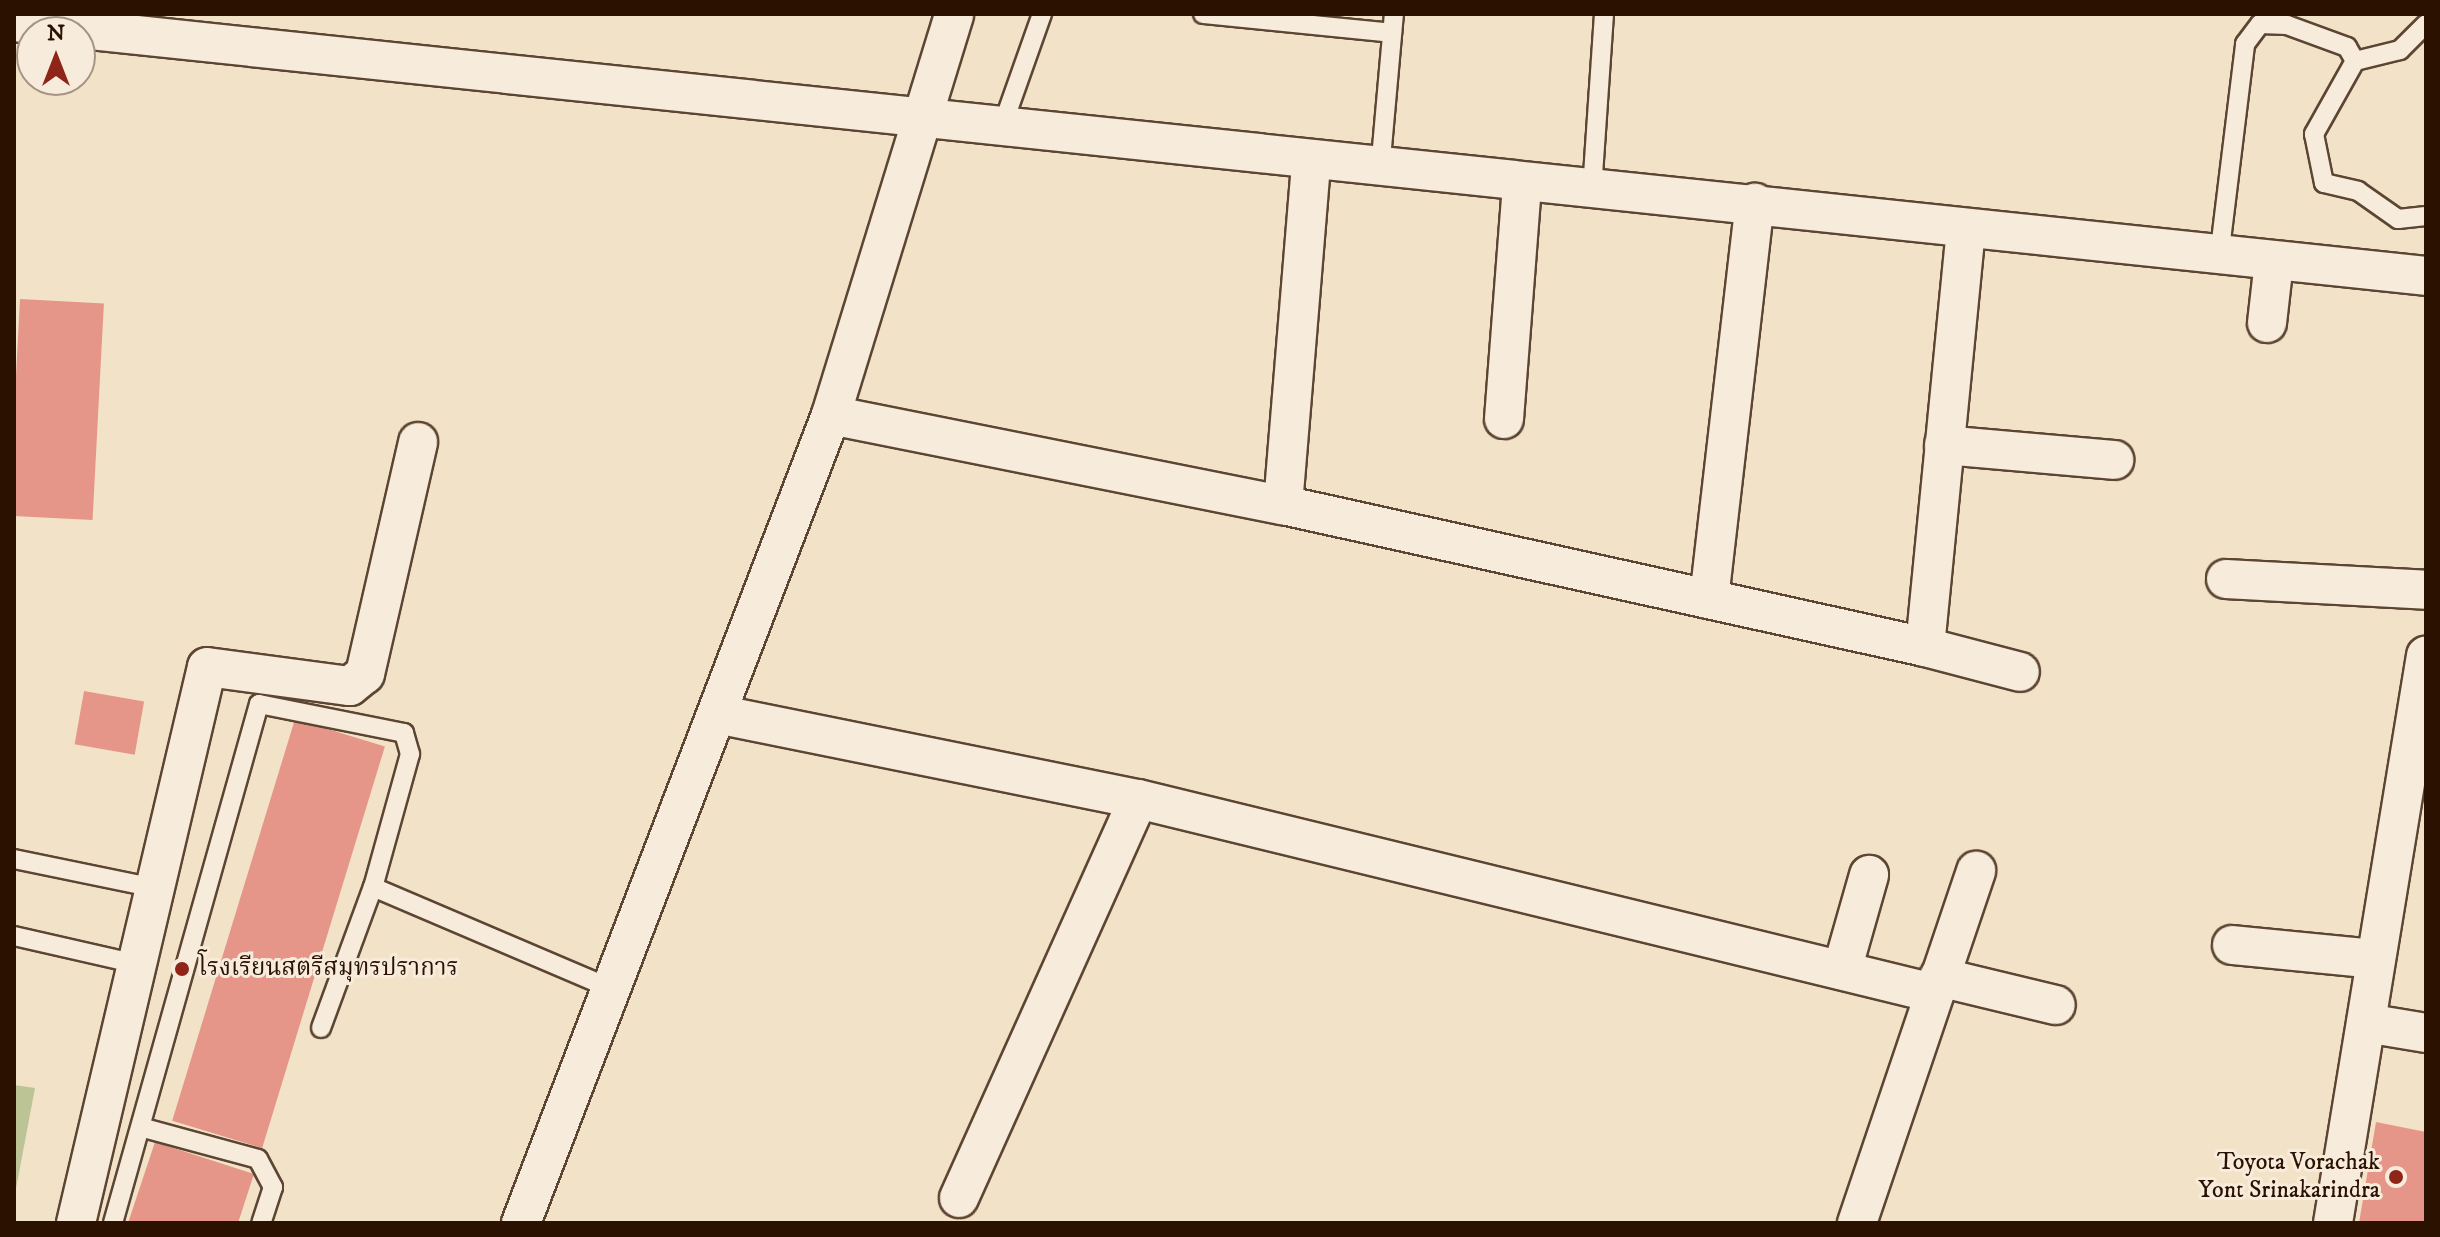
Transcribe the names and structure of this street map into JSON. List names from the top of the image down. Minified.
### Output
{"places":["โรงเรียนสตรีสมุทรปราการ","Toyota Vorachak Yont Srinakarindra"],"north":"top"}
